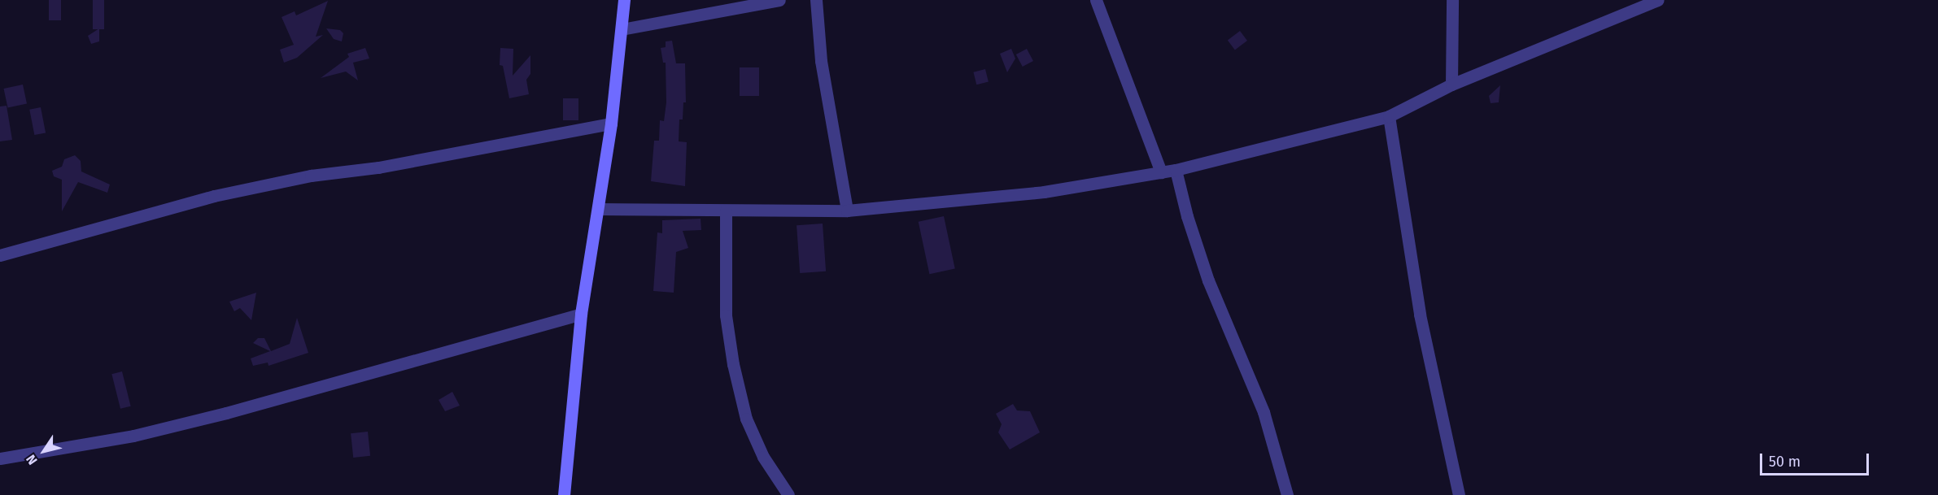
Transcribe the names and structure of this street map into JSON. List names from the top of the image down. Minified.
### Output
{"scale_bar":"50 m","north":"bottom left"}
